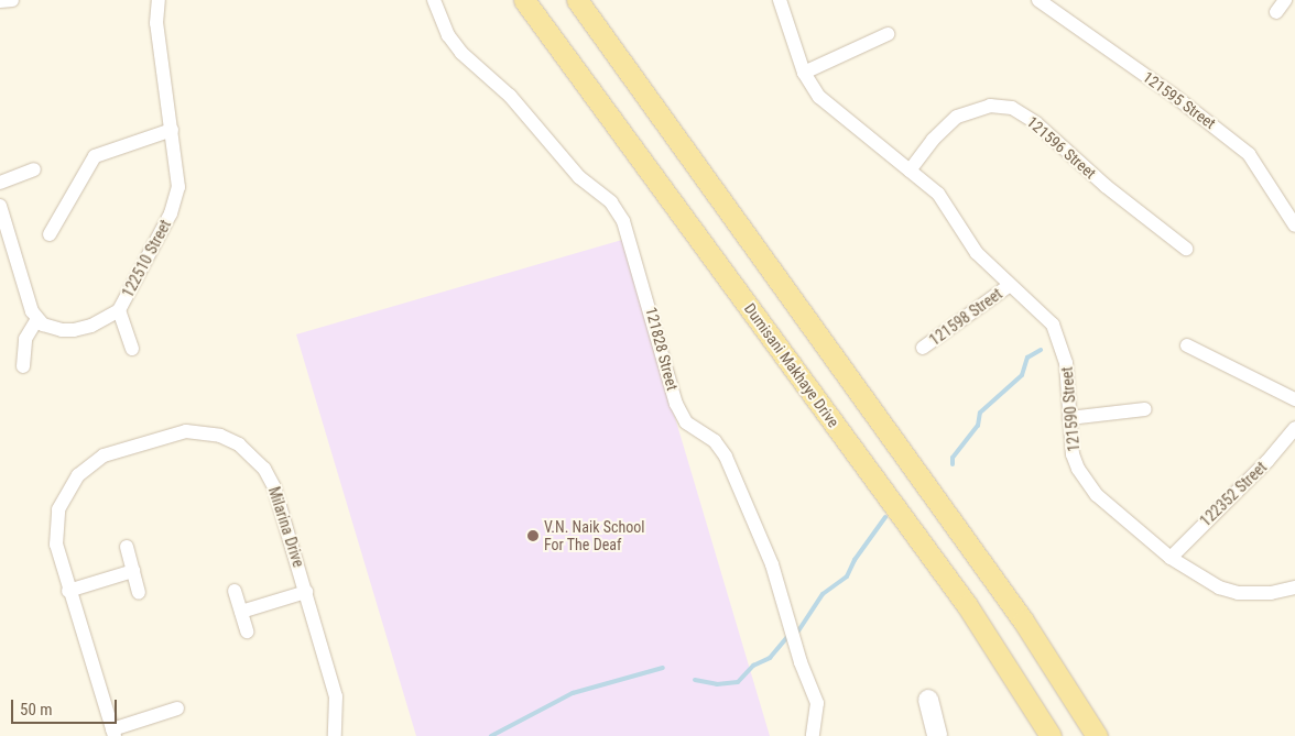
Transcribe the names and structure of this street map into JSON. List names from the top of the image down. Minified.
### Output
{"streets":{"main road":["Dumisani Makhaye Drive"],"street":["121595 Street","121596 Street","122510 Street","121598 Street","121828 Street","121590 Street","122352 Street","Milarina Drive"]},"crossings":[["121596 Street","121590 Street"],["121598 Street","121590 Street"],["121590 Street","122352 Street"]],"places":["V.N. Naik School For The Deaf"],"scale_bar":"50 m"}
